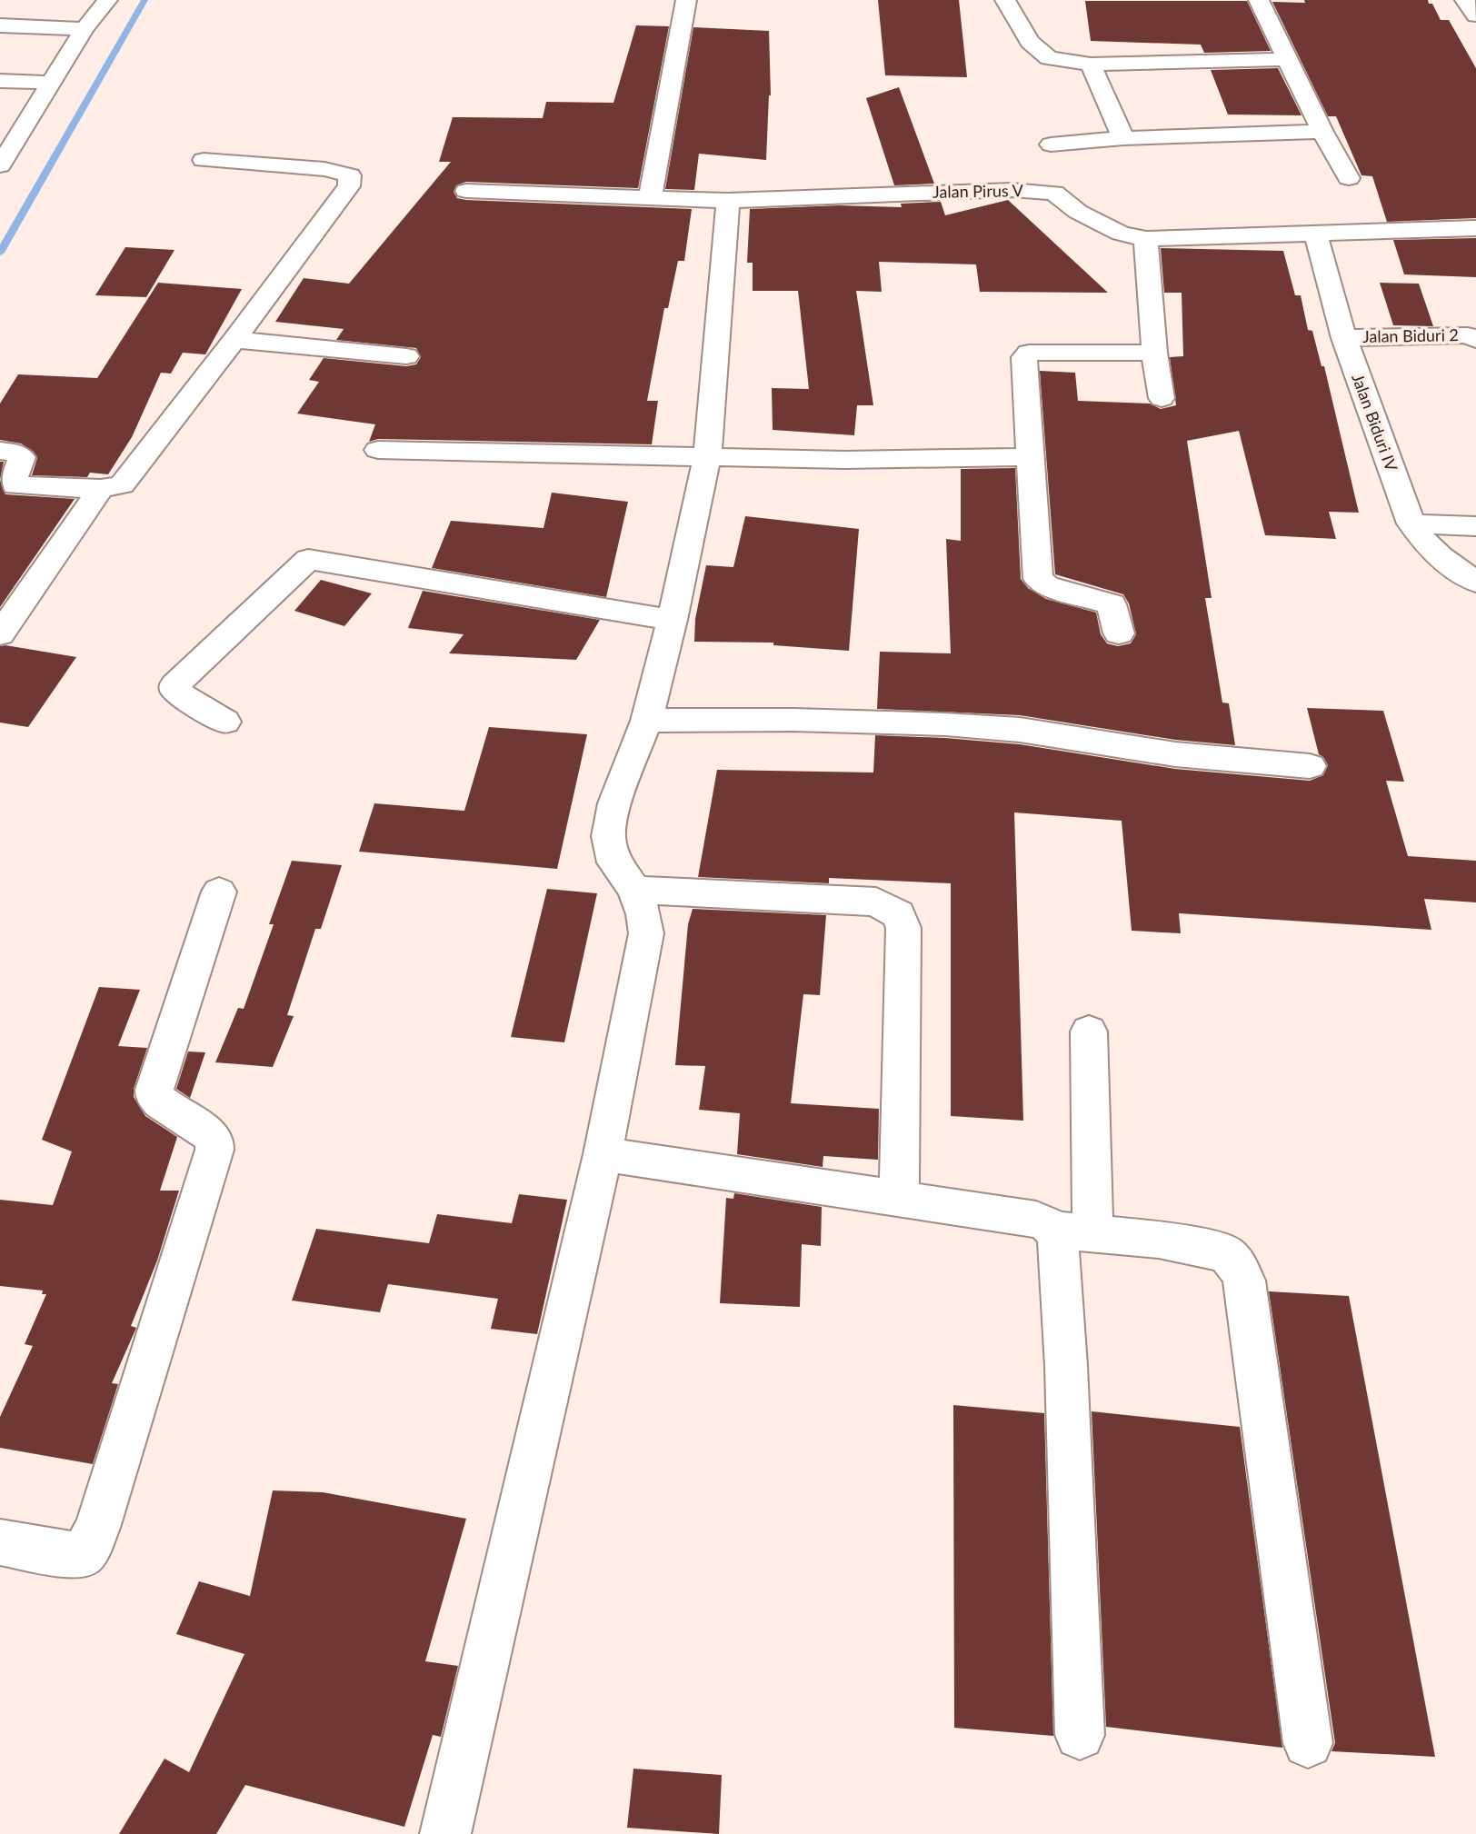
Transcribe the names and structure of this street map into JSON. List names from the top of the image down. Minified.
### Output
{"streets":{"street":["Jalan Pirus V","Jalan Biduri 2","Jalan Biduri IV"]},"crossings":[["Jalan Pirus V","Jalan Biduri IV"],["Jalan Biduri 2","Jalan Biduri IV"]]}
